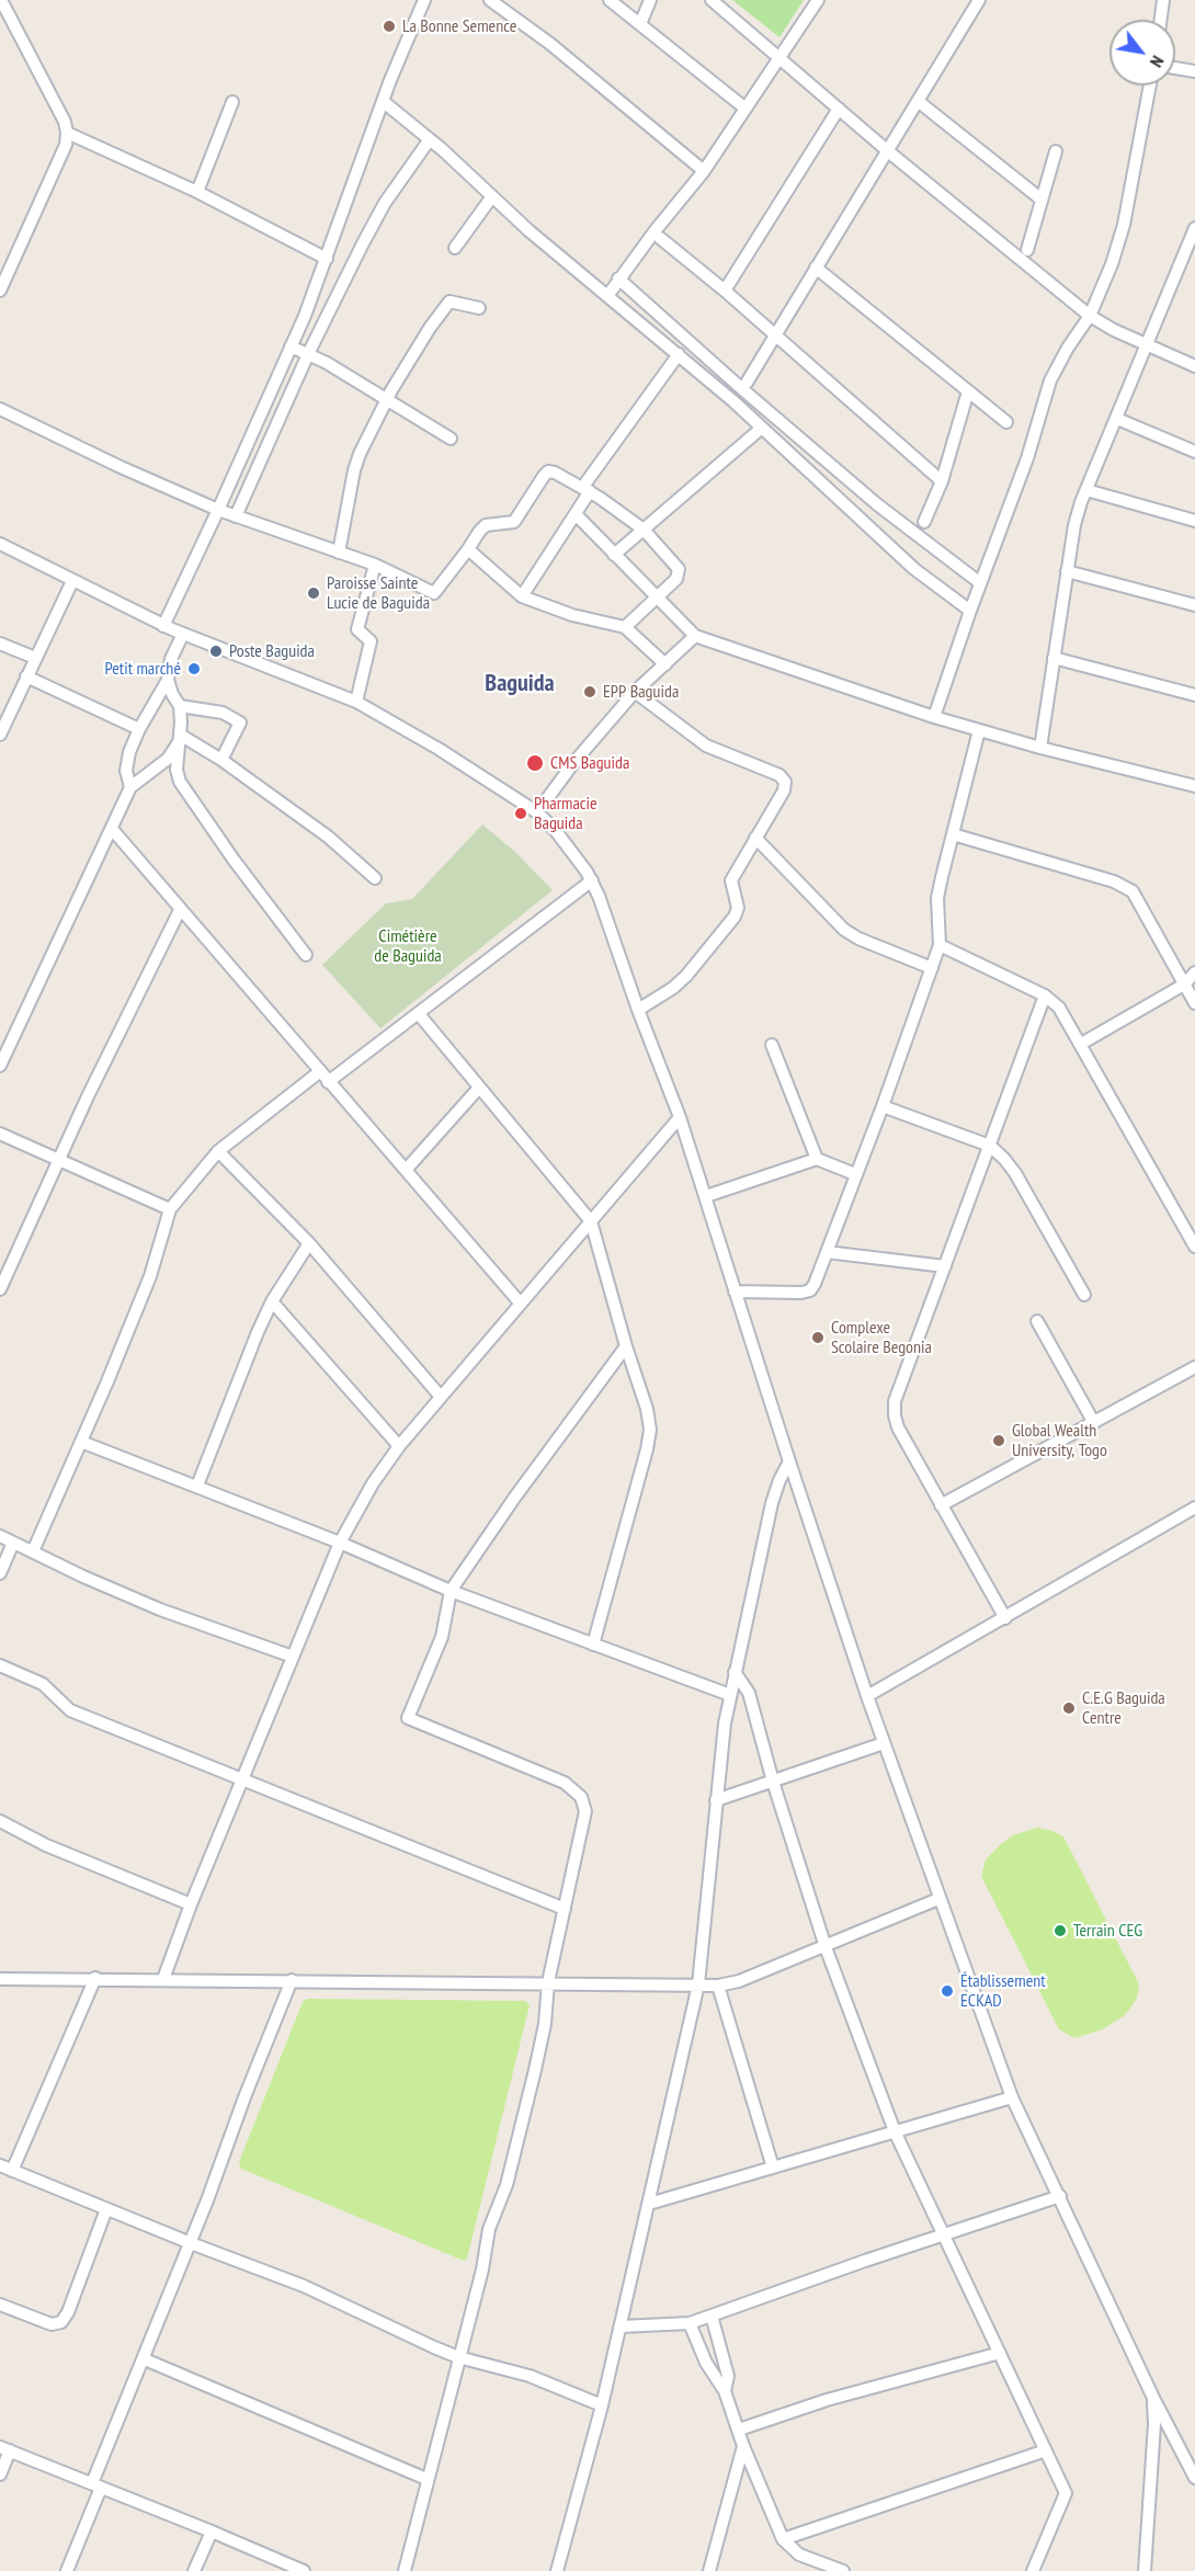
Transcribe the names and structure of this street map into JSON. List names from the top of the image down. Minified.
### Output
{"districts":["Baguida"],"parks":["Cimétière de Baguida"],"places":["La Bonne Semence","Paroisse Sainte Lucie de Baguida","Poste Baguida","Petit marché","EPP Baguida","CMS Baguida","Pharmacie Baguida","Complexe Scolaire Begonia","Global Wealth University, Togo","C.E.G Baguida Centre","Terrain CEG","Établissement ECKAD"],"north":"bottom right"}
